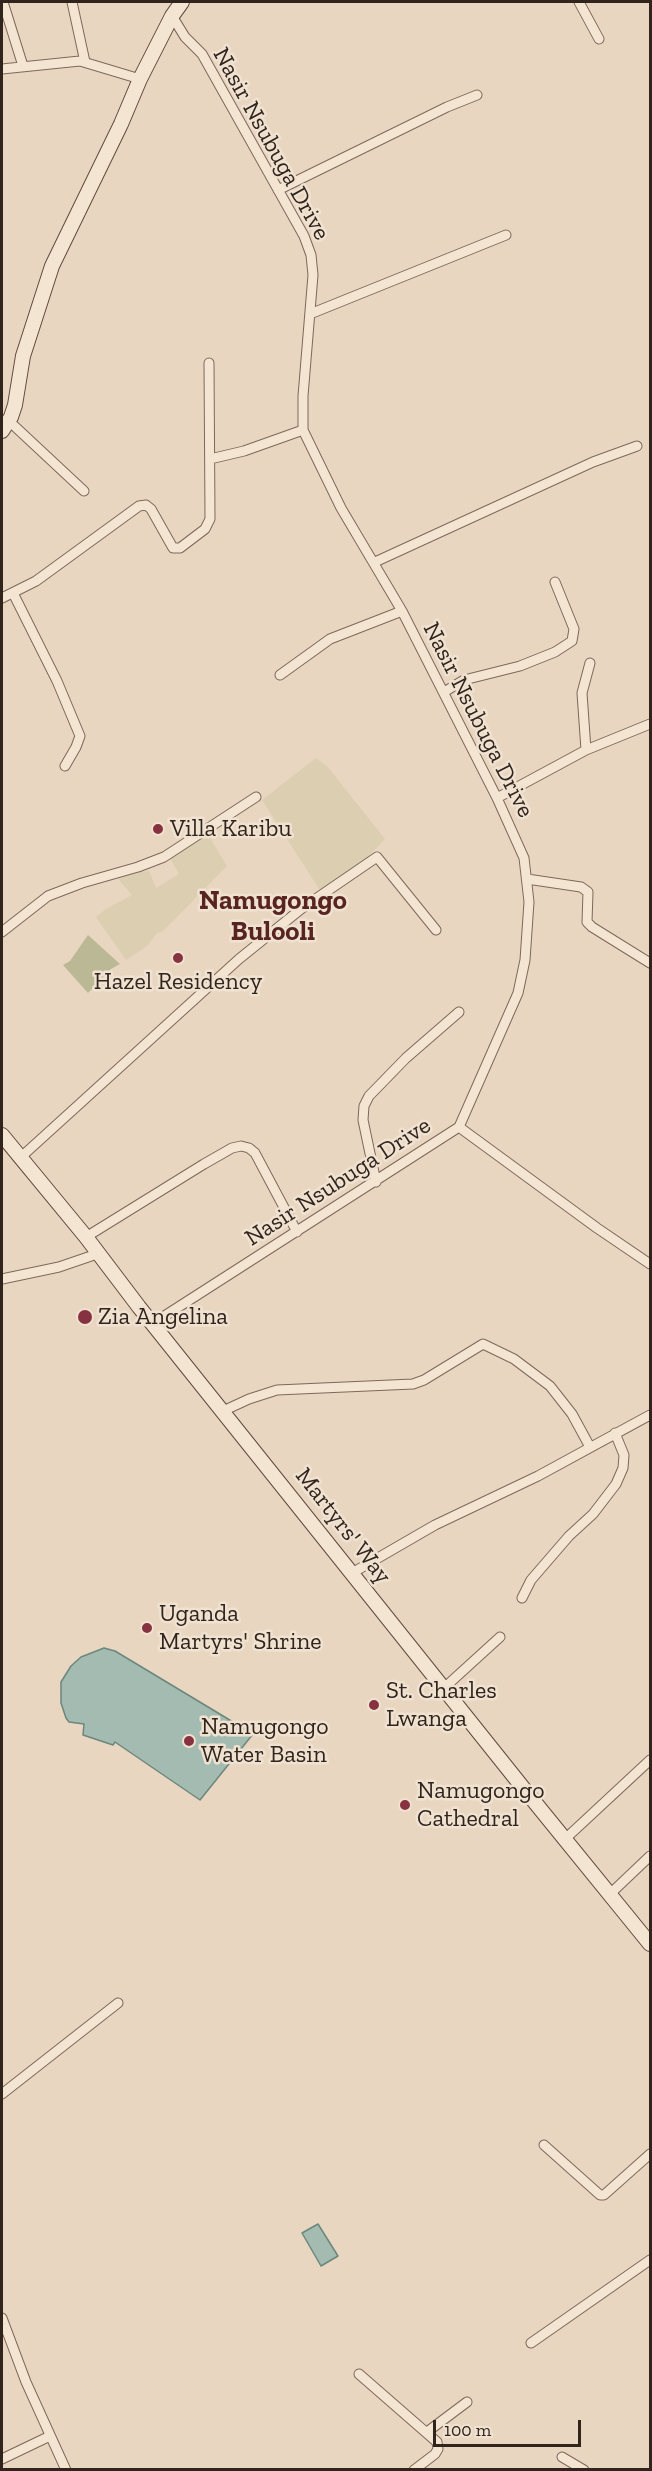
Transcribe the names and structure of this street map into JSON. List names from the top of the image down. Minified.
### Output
{"streets":{"main road":["Martyrs' Way"],"street":["Nasir Nsubuga Drive"]},"crossings":[["Nasir Nsubuga Drive","Martyrs' Way"]],"districts":["Namugongo Bulooli"],"places":["Villa Karibu","Hazel Residency","Zia Angelina","Uganda Martyrs' Shrine","St. Charles Lwanga","Namugongo Water Basin","Namugongo Cathedral"],"scale_bar":"100 m"}
